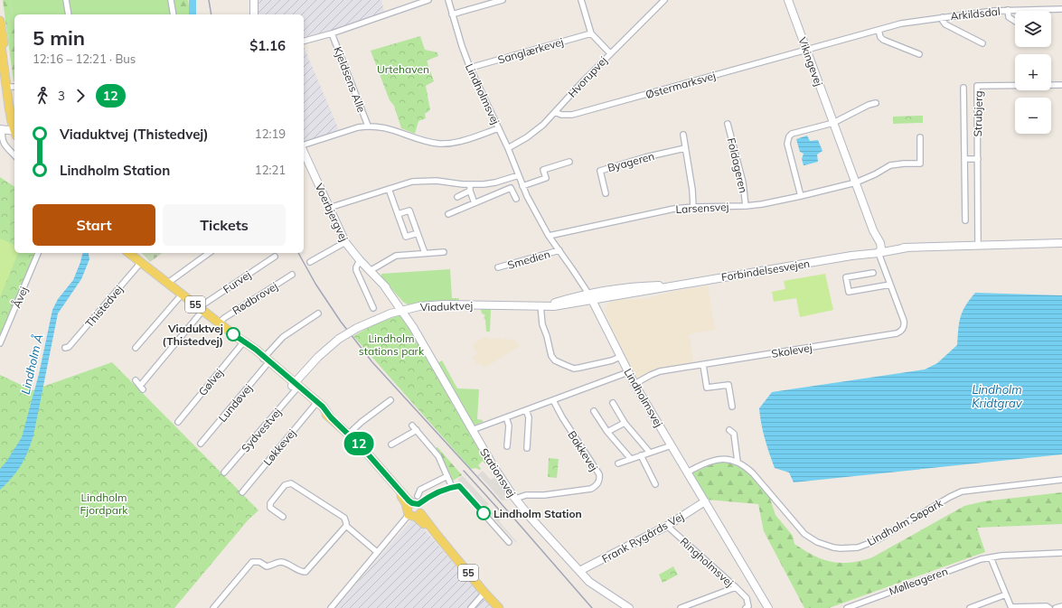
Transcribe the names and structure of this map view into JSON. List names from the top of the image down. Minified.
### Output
{"streets":{"main road":["55"],"street":["Arkildsdal","Sanglærkevej","Vikingevej","Hvorupvej","Kjeldsens Alle","Østermarksvej","Lindholmsvej","Strubjerg","Byageren","Foldageren","Larsensvej","Voerbjergvej","Smedien","Forbindelsesvejen","Furvej","Åvej","Rødbrovej","Thistedvej","Viaduktvej","Skolevej","Gølvej","Lundøvej","Sydvestvej","Løkkevej","Bakkevej","Stationsvej","Lindholm Søpark","Frank Rygårds Vej","Ringholmsvej","Mølleageren"]},"crossings":[["Arkildsdal","Vikingevej"],["Arkildsdal","Østermarksvej"],["Sanglærkevej","Lindholmsvej"],["Vikingevej","Østermarksvej"],["Vikingevej","Larsensvej"],["Vikingevej","Forbindelsesvejen"],["Vikingevej","Skolevej"],["Hvorupvej","Østermarksvej"],["Hvorupvej","Lindholmsvej"],["Lindholmsvej","Larsensvej"],["Lindholmsvej","Smedien"],["Lindholmsvej","Forbindelsesvejen"],["Lindholmsvej","Viaduktvej"],["Lindholmsvej","Skolevej"],["Lindholmsvej","Lindholm Søpark"],["Lindholmsvej","Frank Rygårds Vej"],["Strubjerg","Forbindelsesvejen"],["Foldageren","Larsensvej"],["Voerbjergvej","Viaduktvej"],["Voerbjergvej","Stationsvej"],["Forbindelsesvejen","Viaduktvej"],["Forbindelsesvejen","Skolevej"],["Furvej","55"],["Rødbrovej","55"],["55","Thistedvej"],["55","Viaduktvej"],["55","Gølvej"],["55","Lundøvej"],["55","Sydvestvej"],["55","Løkkevej"],["Viaduktvej","Sydvestvej"],["Viaduktvej","Stationsvej"],["Bakkevej","Stationsvej"],["Stationsvej","Frank Rygårds Vej"],["Frank Rygårds Vej","Ringholmsvej"]],"water":["Lindholm Å","Lindholm Kridtgrav"],"parks":["Urtehaven","Lindholm stations park","Lindholm Fjordpark"],"places":["Viaduktvej (Thistedvej)","Lindholm Station"],"lines":["bus line 12"],"page":{"on_map":"12","map_buttons":["+","−"],"heading":["5 min","12:16 – 12:21 · Bus","$1.16"],"legs":["3","12"],"list":[{"name":"Viaduktvej (Thistedvej)","value":"12:19"},{"name":"Lindholm Station","value":"12:21"}],"buttons":["Start","Tickets"]}}
